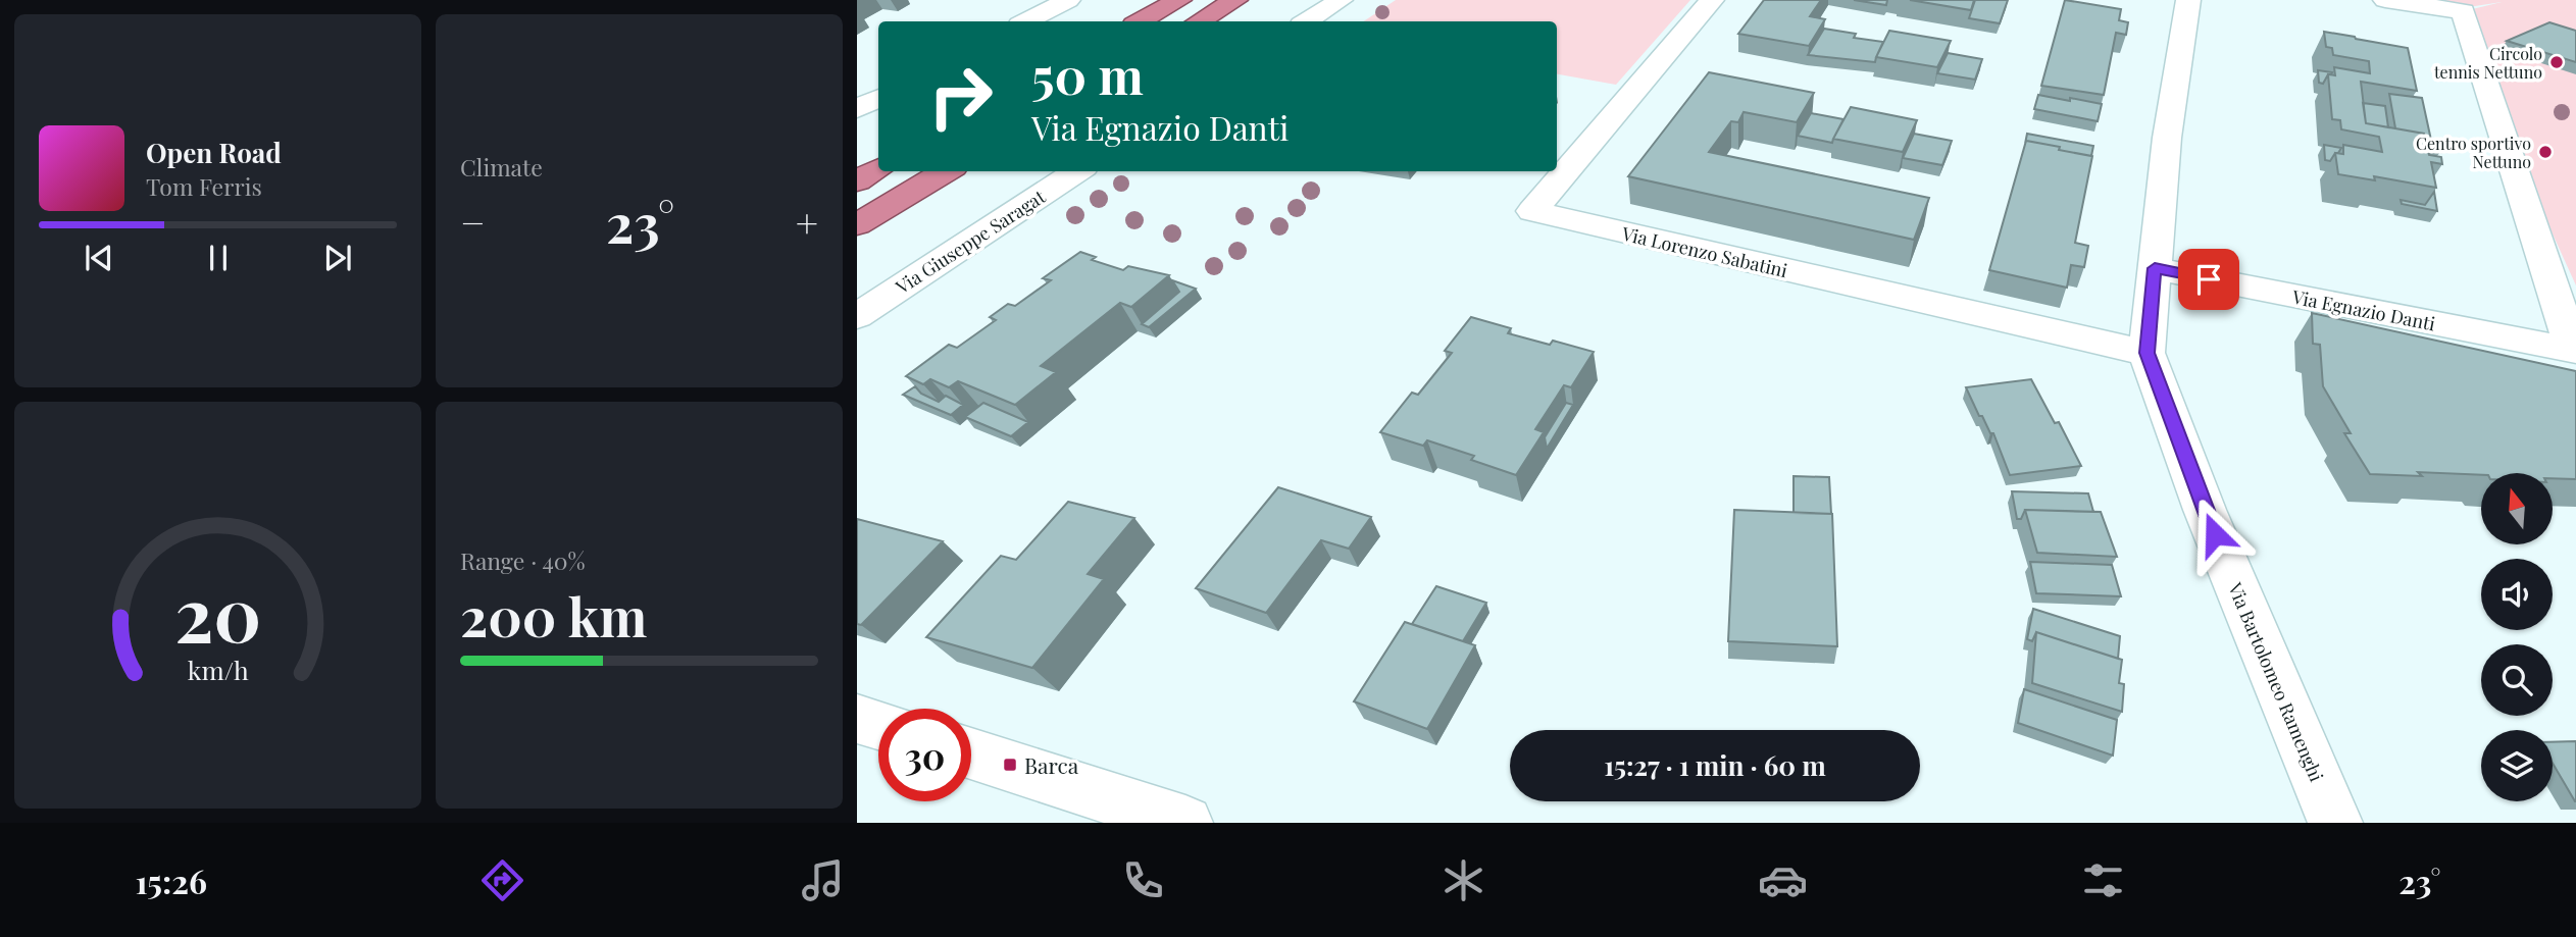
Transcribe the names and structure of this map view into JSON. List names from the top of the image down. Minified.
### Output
{"streets":{"street":["Via Giuseppe Saragat","Via Lorenzo Sabatini","Via Egnazio Danti","Via Bartolomeo Ramenghi"]},"crossings":[["Via Lorenzo Sabatini","Via Bartolomeo Ramenghi"],["Via Egnazio Danti","Via Bartolomeo Ramenghi"]],"places":{"other":["Circolo tennis Nettuno","Centro sportivo Nettuno"],"transit":["Barca"]},"north":"top","page":{"tile":["Climate",["Range · 40%","200 km"]],"turn":["50 m","Via Egnazio Danti"],"song":["Open Road","Tom Ferris"],"heat":["−","23°","+"],"limit":"30","trip":"15:27 · 1 min · 60 m","tabs":["15:26","23°"],"gauge":["20","km/h"]}}
